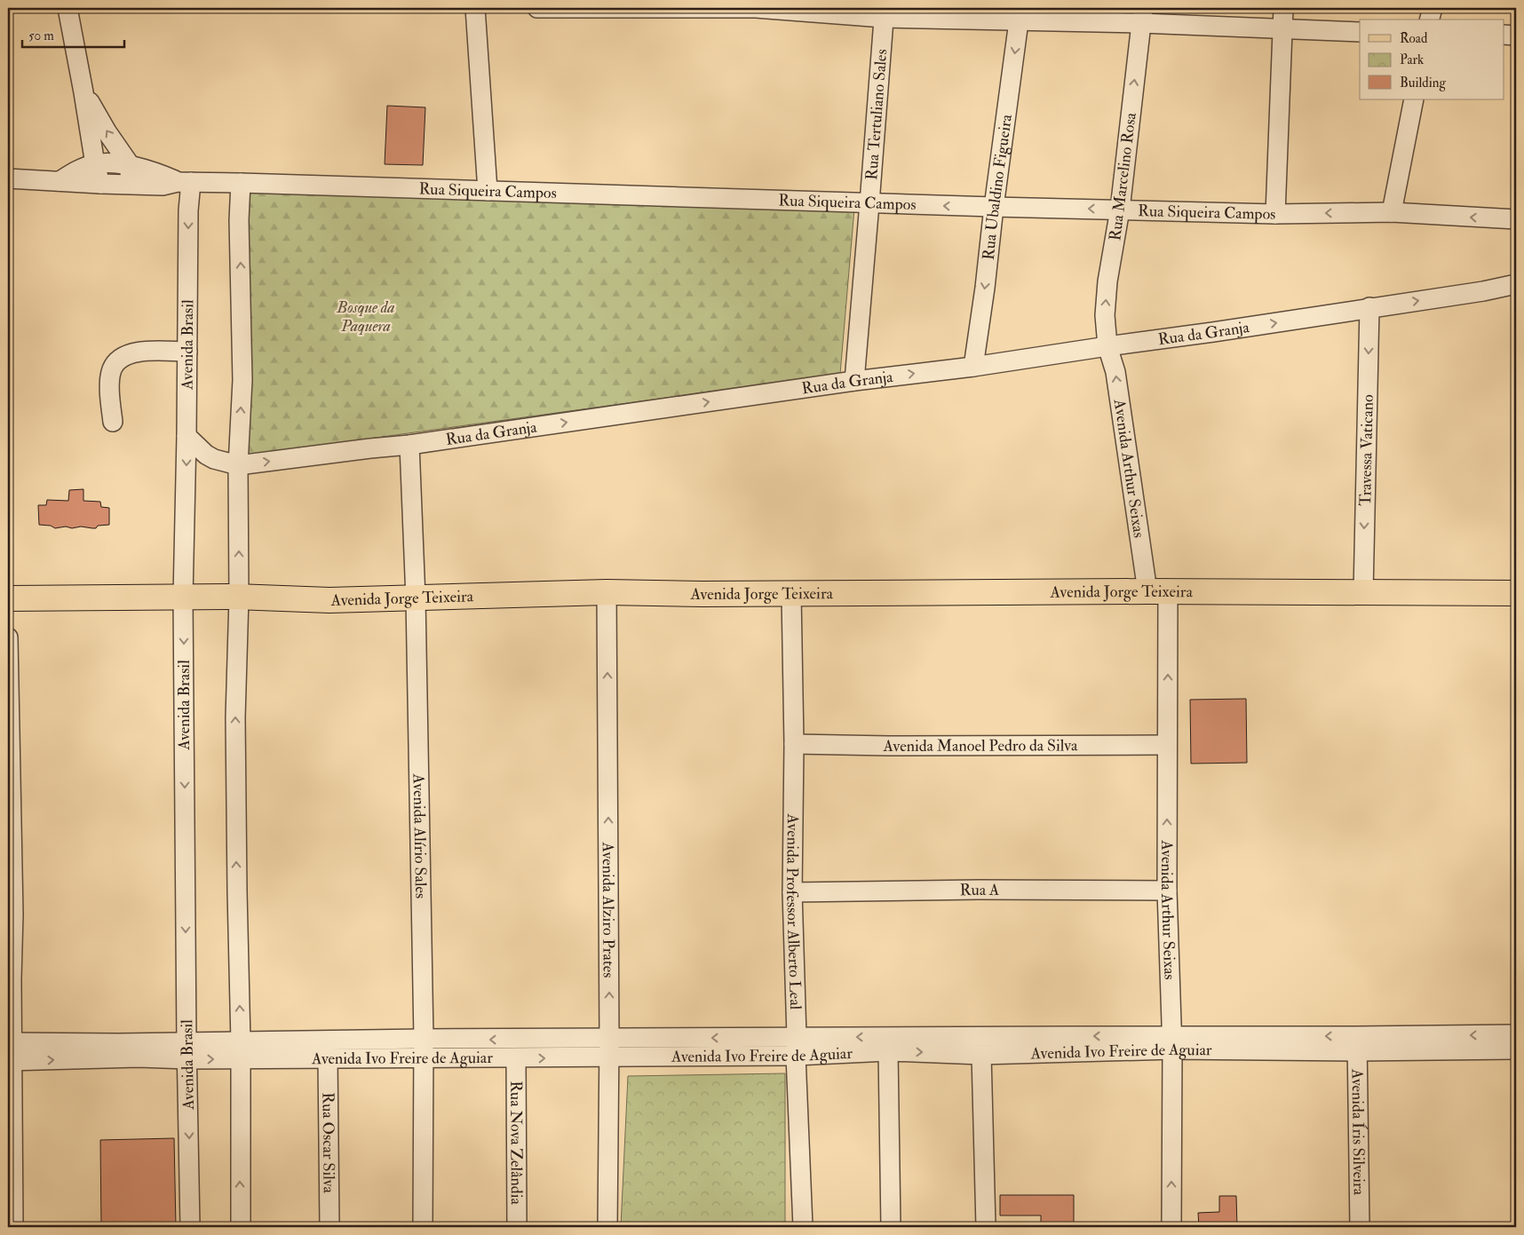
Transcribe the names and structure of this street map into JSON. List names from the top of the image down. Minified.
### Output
{"streets":{"main road":["Avenida Jorge Teixeira"],"street":["Rua Tertuliano Sales","Rua Marcelino Rosa","Rua Ubaldino Figueira","Rua Siqueira Campos","Rua da Granja","Avenida Brasil","Travessa Vaticano","Avenida Arthur Seixas","Avenida Manoel Pedro da Silva","Avenida Alírio Sales","Rua A","Avenida Alziro Prates","Avenida Professor Alberto Leal","Avenida Ivo Freire de Aguiar","Avenida Íris Silveira","Rua Oscar Silva","Rua Nova Zelândia"]},"crossings":[["Rua Tertuliano Sales","Rua Siqueira Campos"],["Rua Tertuliano Sales","Rua da Granja"],["Rua Marcelino Rosa","Rua Siqueira Campos"],["Rua Marcelino Rosa","Rua da Granja"],["Rua Marcelino Rosa","Avenida Arthur Seixas"],["Rua Ubaldino Figueira","Rua Siqueira Campos"],["Rua Ubaldino Figueira","Rua da Granja"],["Rua Siqueira Campos","Avenida Brasil"],["Rua da Granja","Avenida Brasil"],["Rua da Granja","Travessa Vaticano"],["Rua da Granja","Avenida Arthur Seixas"],["Rua da Granja","Avenida Alírio Sales"],["Avenida Brasil","Avenida Jorge Teixeira"],["Avenida Brasil","Avenida Ivo Freire de Aguiar"],["Travessa Vaticano","Avenida Jorge Teixeira"],["Avenida Arthur Seixas","Avenida Jorge Teixeira"],["Avenida Arthur Seixas","Avenida Manoel Pedro da Silva"],["Avenida Arthur Seixas","Rua A"],["Avenida Arthur Seixas","Avenida Ivo Freire de Aguiar"],["Avenida Jorge Teixeira","Avenida Alírio Sales"],["Avenida Jorge Teixeira","Avenida Alziro Prates"],["Avenida Jorge Teixeira","Avenida Professor Alberto Leal"],["Avenida Manoel Pedro da Silva","Avenida Professor Alberto Leal"],["Avenida Alírio Sales","Avenida Ivo Freire de Aguiar"],["Rua A","Avenida Professor Alberto Leal"],["Avenida Alziro Prates","Avenida Ivo Freire de Aguiar"],["Avenida Professor Alberto Leal","Avenida Ivo Freire de Aguiar"],["Avenida Ivo Freire de Aguiar","Avenida Íris Silveira"],["Avenida Ivo Freire de Aguiar","Rua Oscar Silva"],["Avenida Ivo Freire de Aguiar","Rua Nova Zelândia"]],"one_way":["Rua Ubaldino Figueira","Rua da Granja","Travessa Vaticano","Avenida Arthur Seixas","Avenida Alziro Prates"],"parks":["Bosque da Paquera"],"legend":["Road","Park","Building"],"scale_bar":"50 m"}
